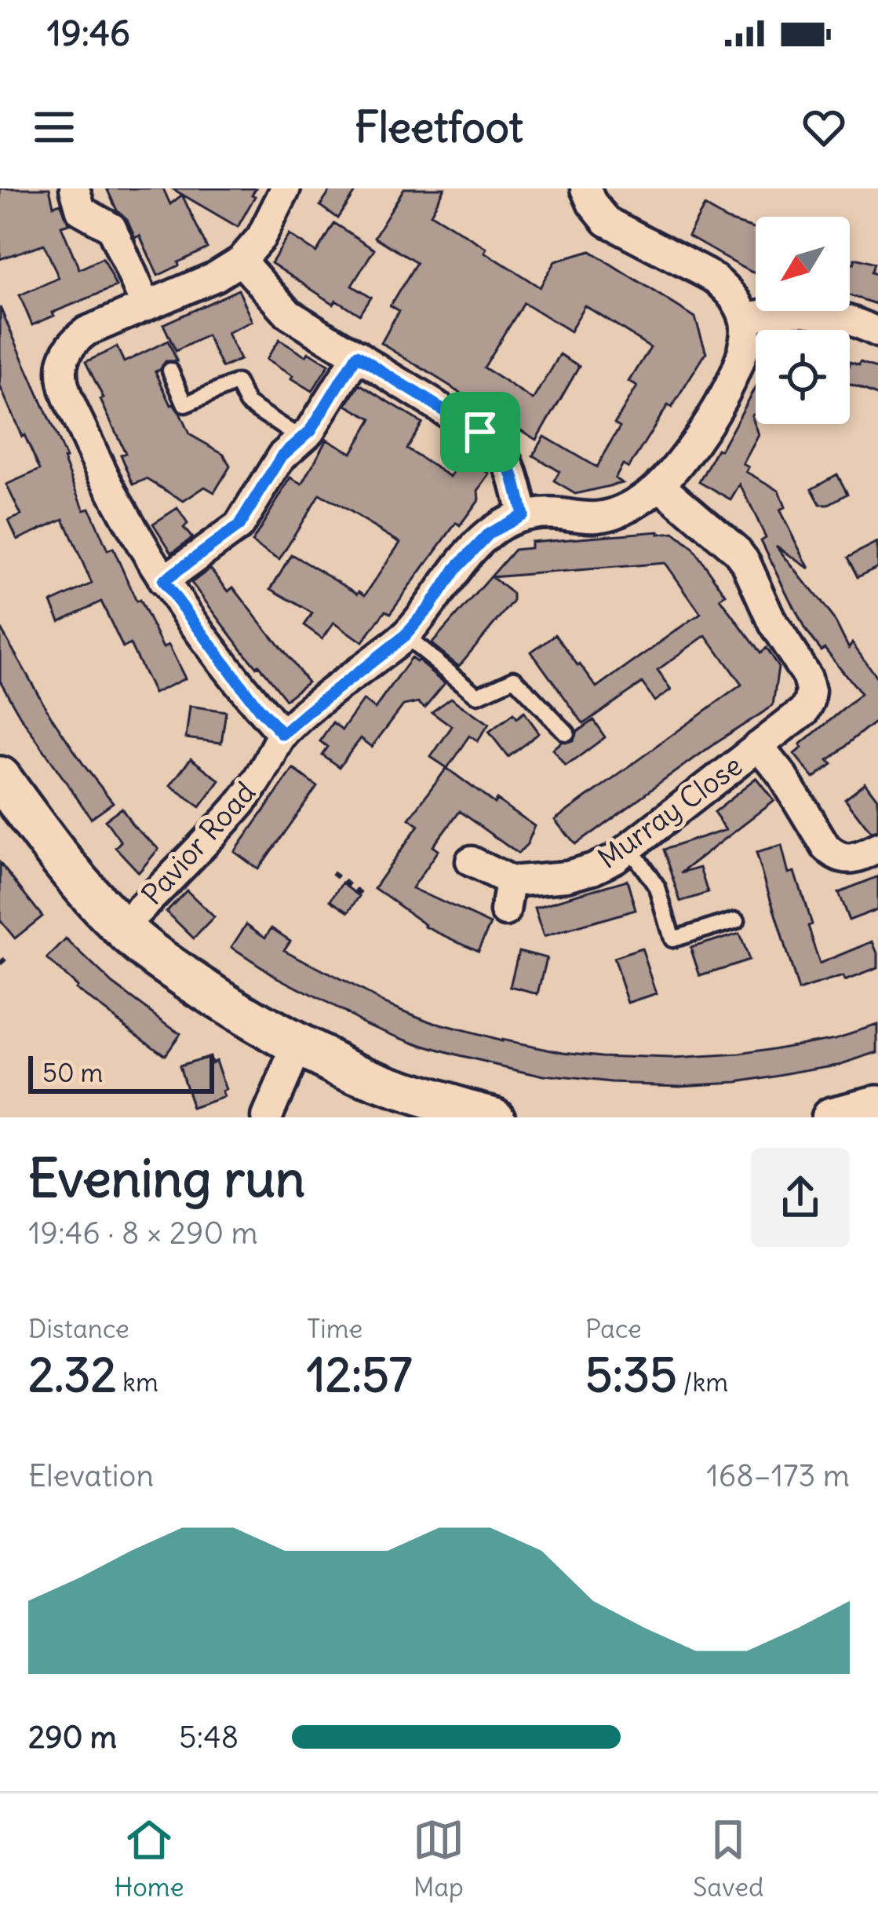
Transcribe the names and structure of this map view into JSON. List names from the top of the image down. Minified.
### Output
{"streets":{"street":["Murray Close","Pavior Road"]},"scale_bar":"50 m","north":"bottom left","page":{"status":"19:46","header":"Fleetfoot","scale":"50 m","heading":["Evening run","19:46 · 8 × 290 m"],"stats":[["Distance","2.32 km"],["Time","12:57"],["Pace","5:35 /km"]],"chart":["Elevation","168–173 m"],"list":[{"name":"290 m","note":"5:48"}],"tabs":["Home","Map","Saved"]}}
